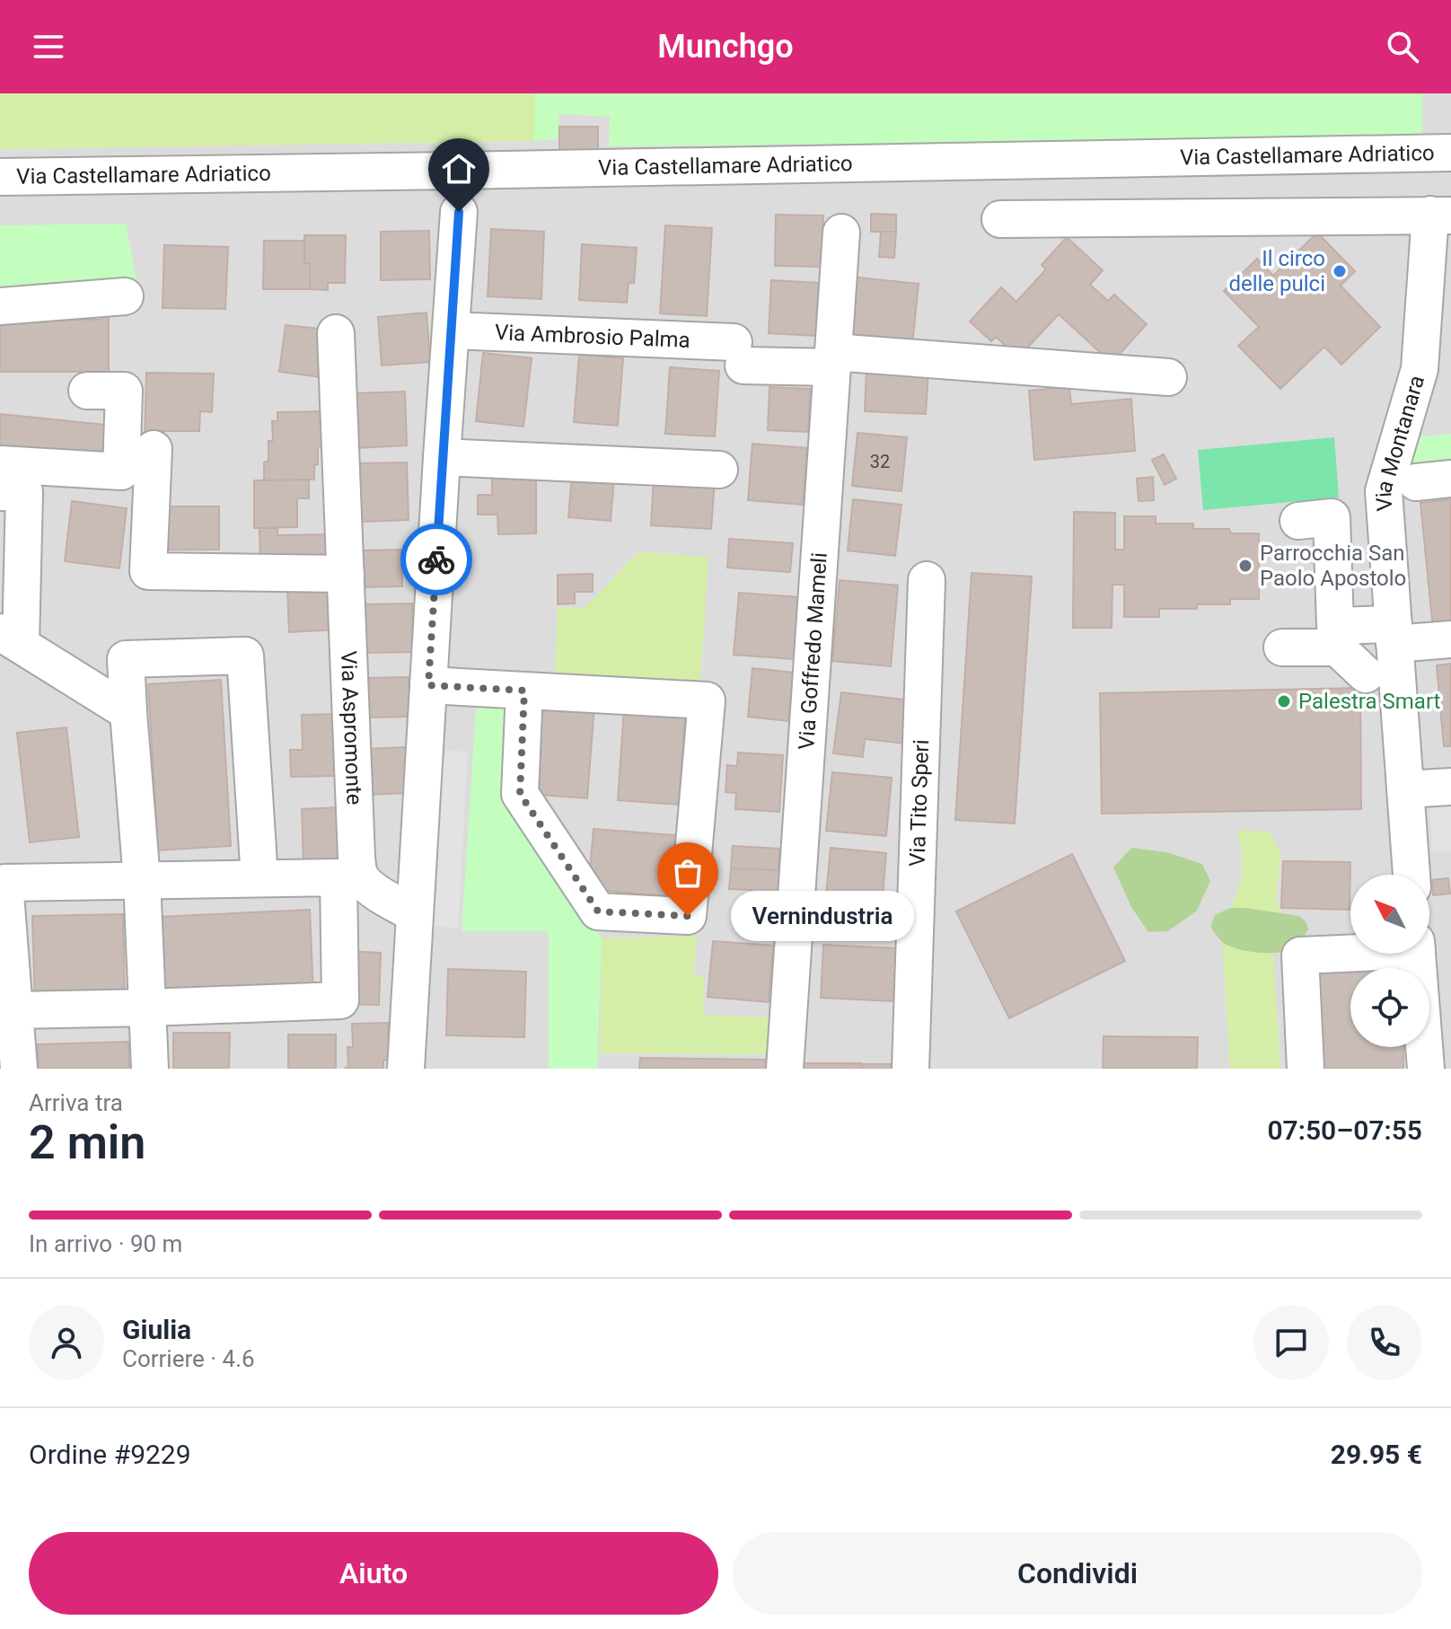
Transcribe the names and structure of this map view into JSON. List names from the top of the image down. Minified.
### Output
{"streets":{"street":["Via Castellamare Adriatico","Via Ambrosio Palma","Via Montanara","Via Goffredo Mameli","Via Aspromonte","Via Tito Speri"]},"crossings":[["Via Ambrosio Palma","Via Goffredo Mameli"]],"places":["Il circo delle pulci","Parrocchia San Paolo Apostolo","Palestra Smart","Vernindustria"],"house_numbers":["32"],"north":"top left","page":{"header":"Munchgo","bubble":"Vernindustria","heading":["2 min","Arriva tra","07:50–07:55"],"panel":["Giulia","Corriere · 4.6","Ordine #9229","29.95 €"],"bar":"In arrivo · 90 m","buttons":["Aiuto","Condividi"]}}
